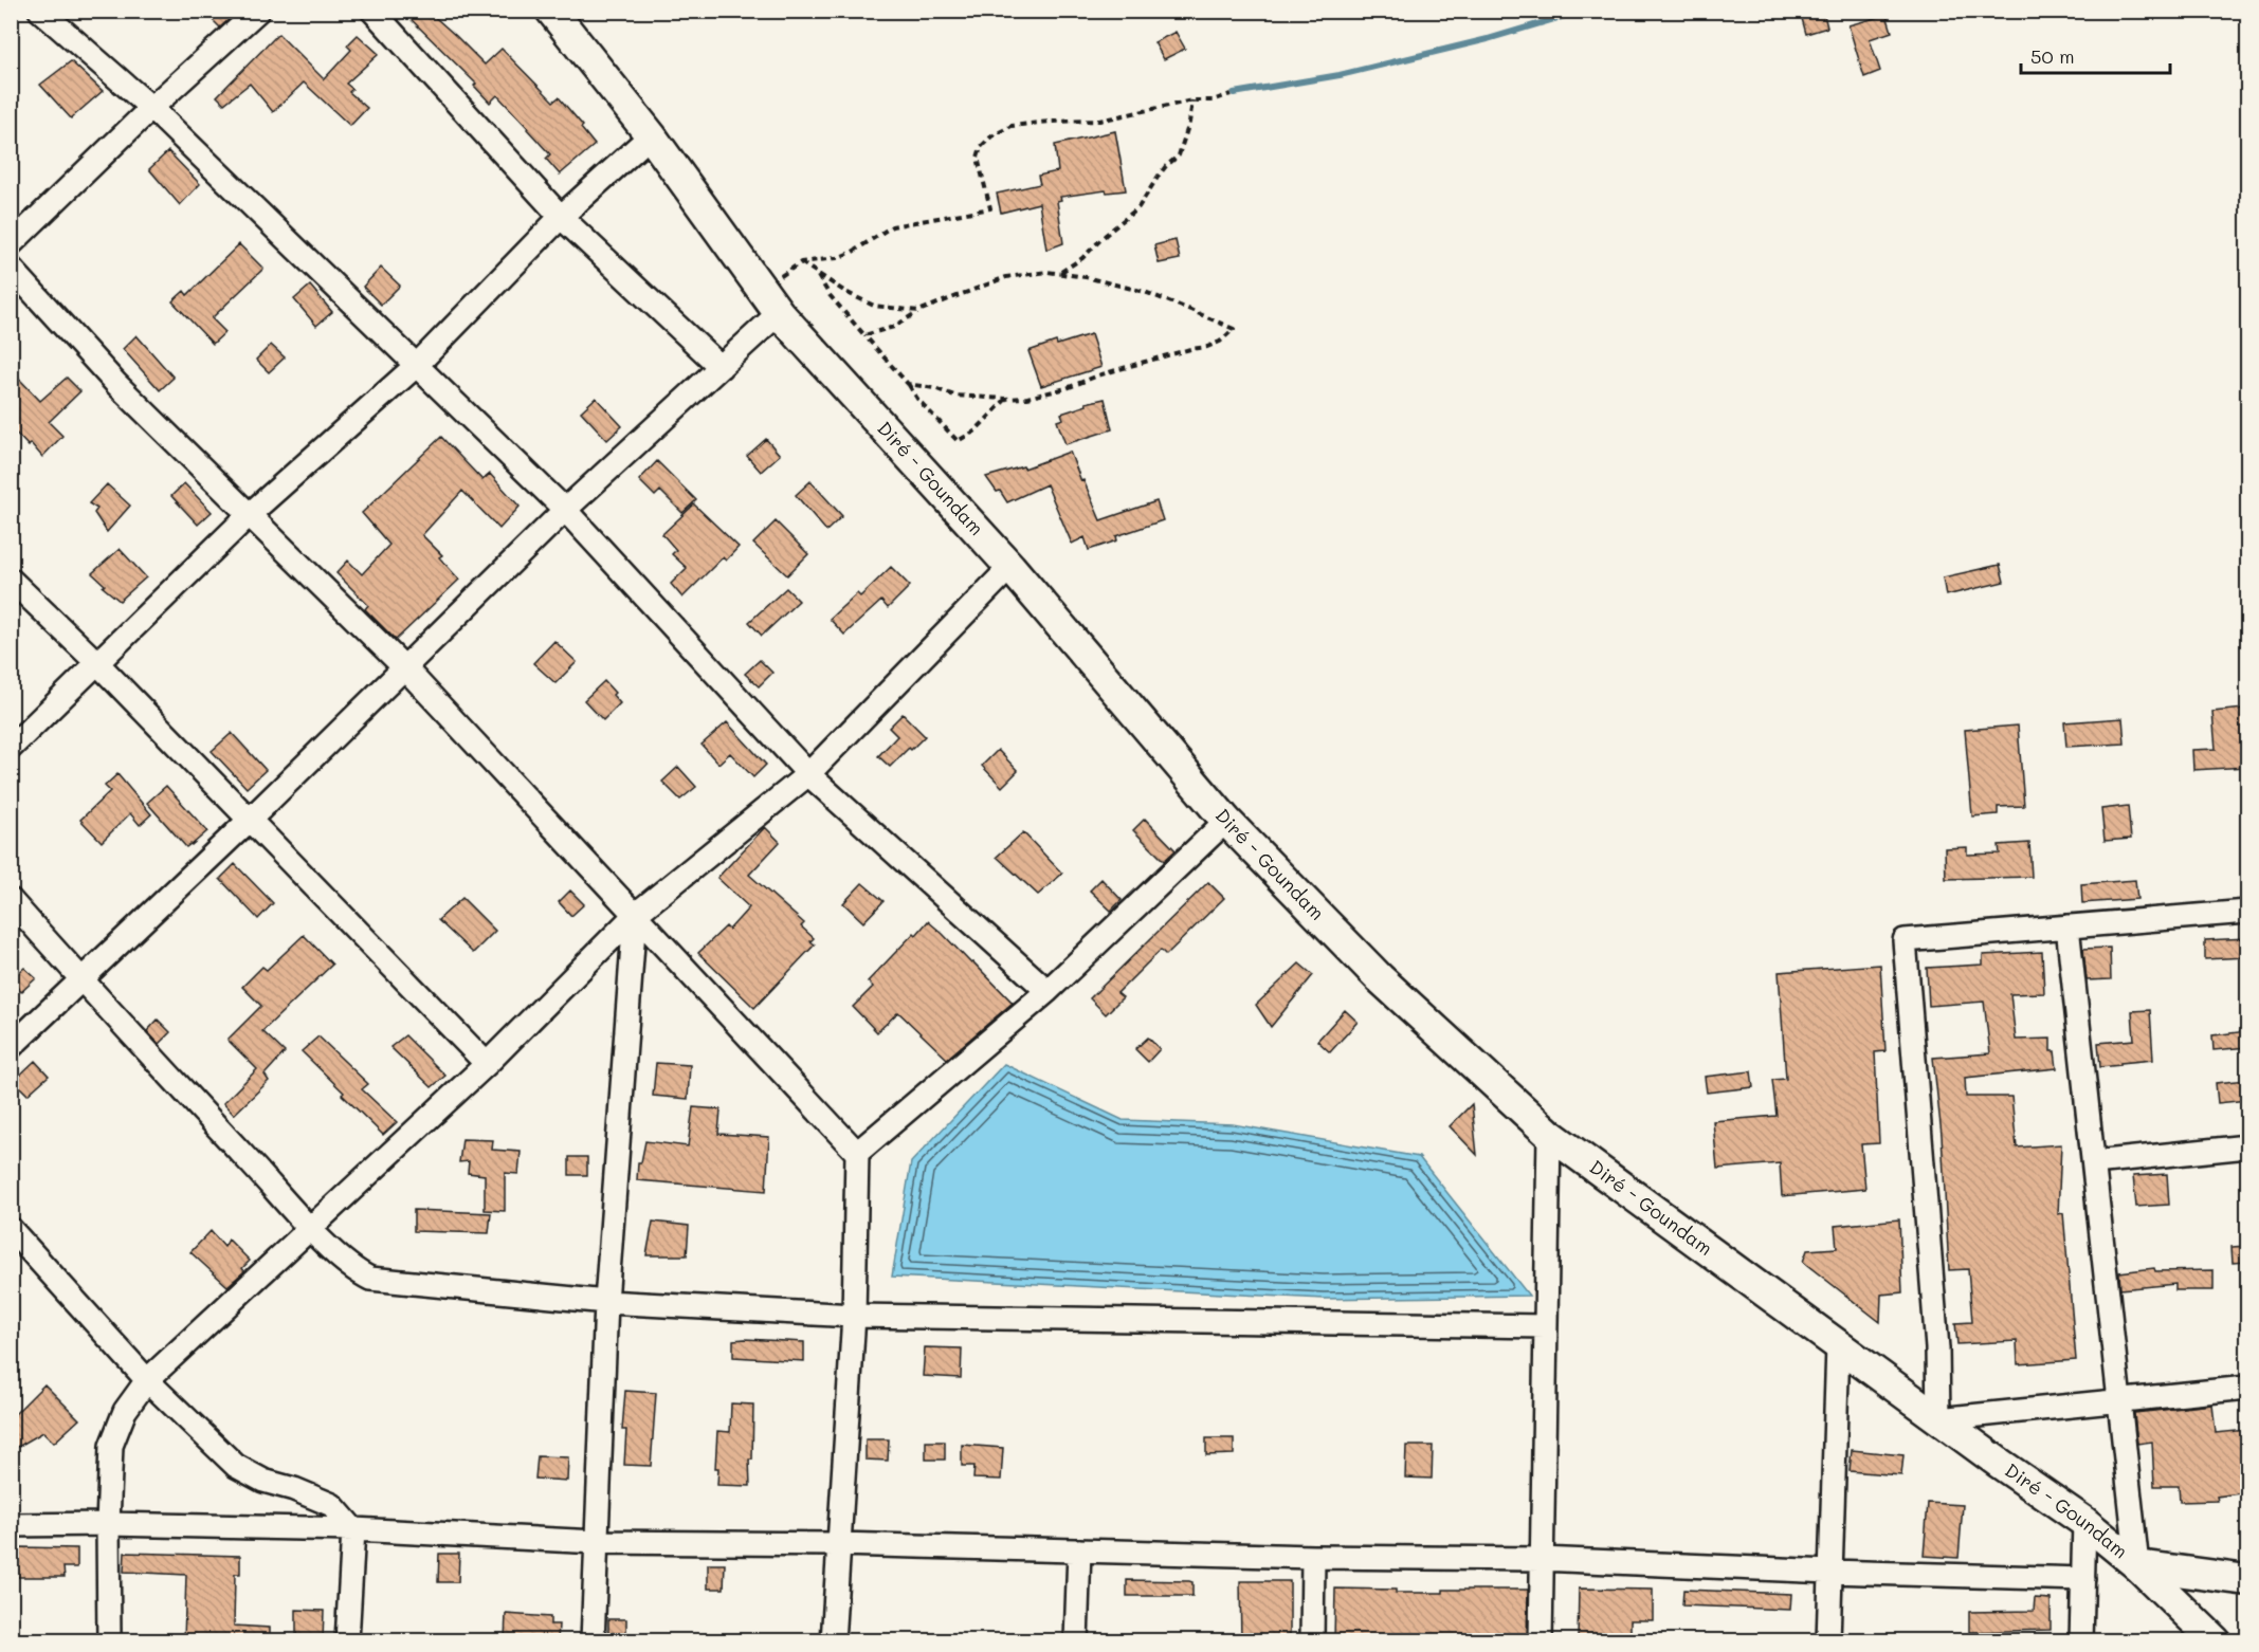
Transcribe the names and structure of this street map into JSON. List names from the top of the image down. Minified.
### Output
{"streets":{"main road":["Diré - Goundam"]},"scale_bar":"50 m"}
